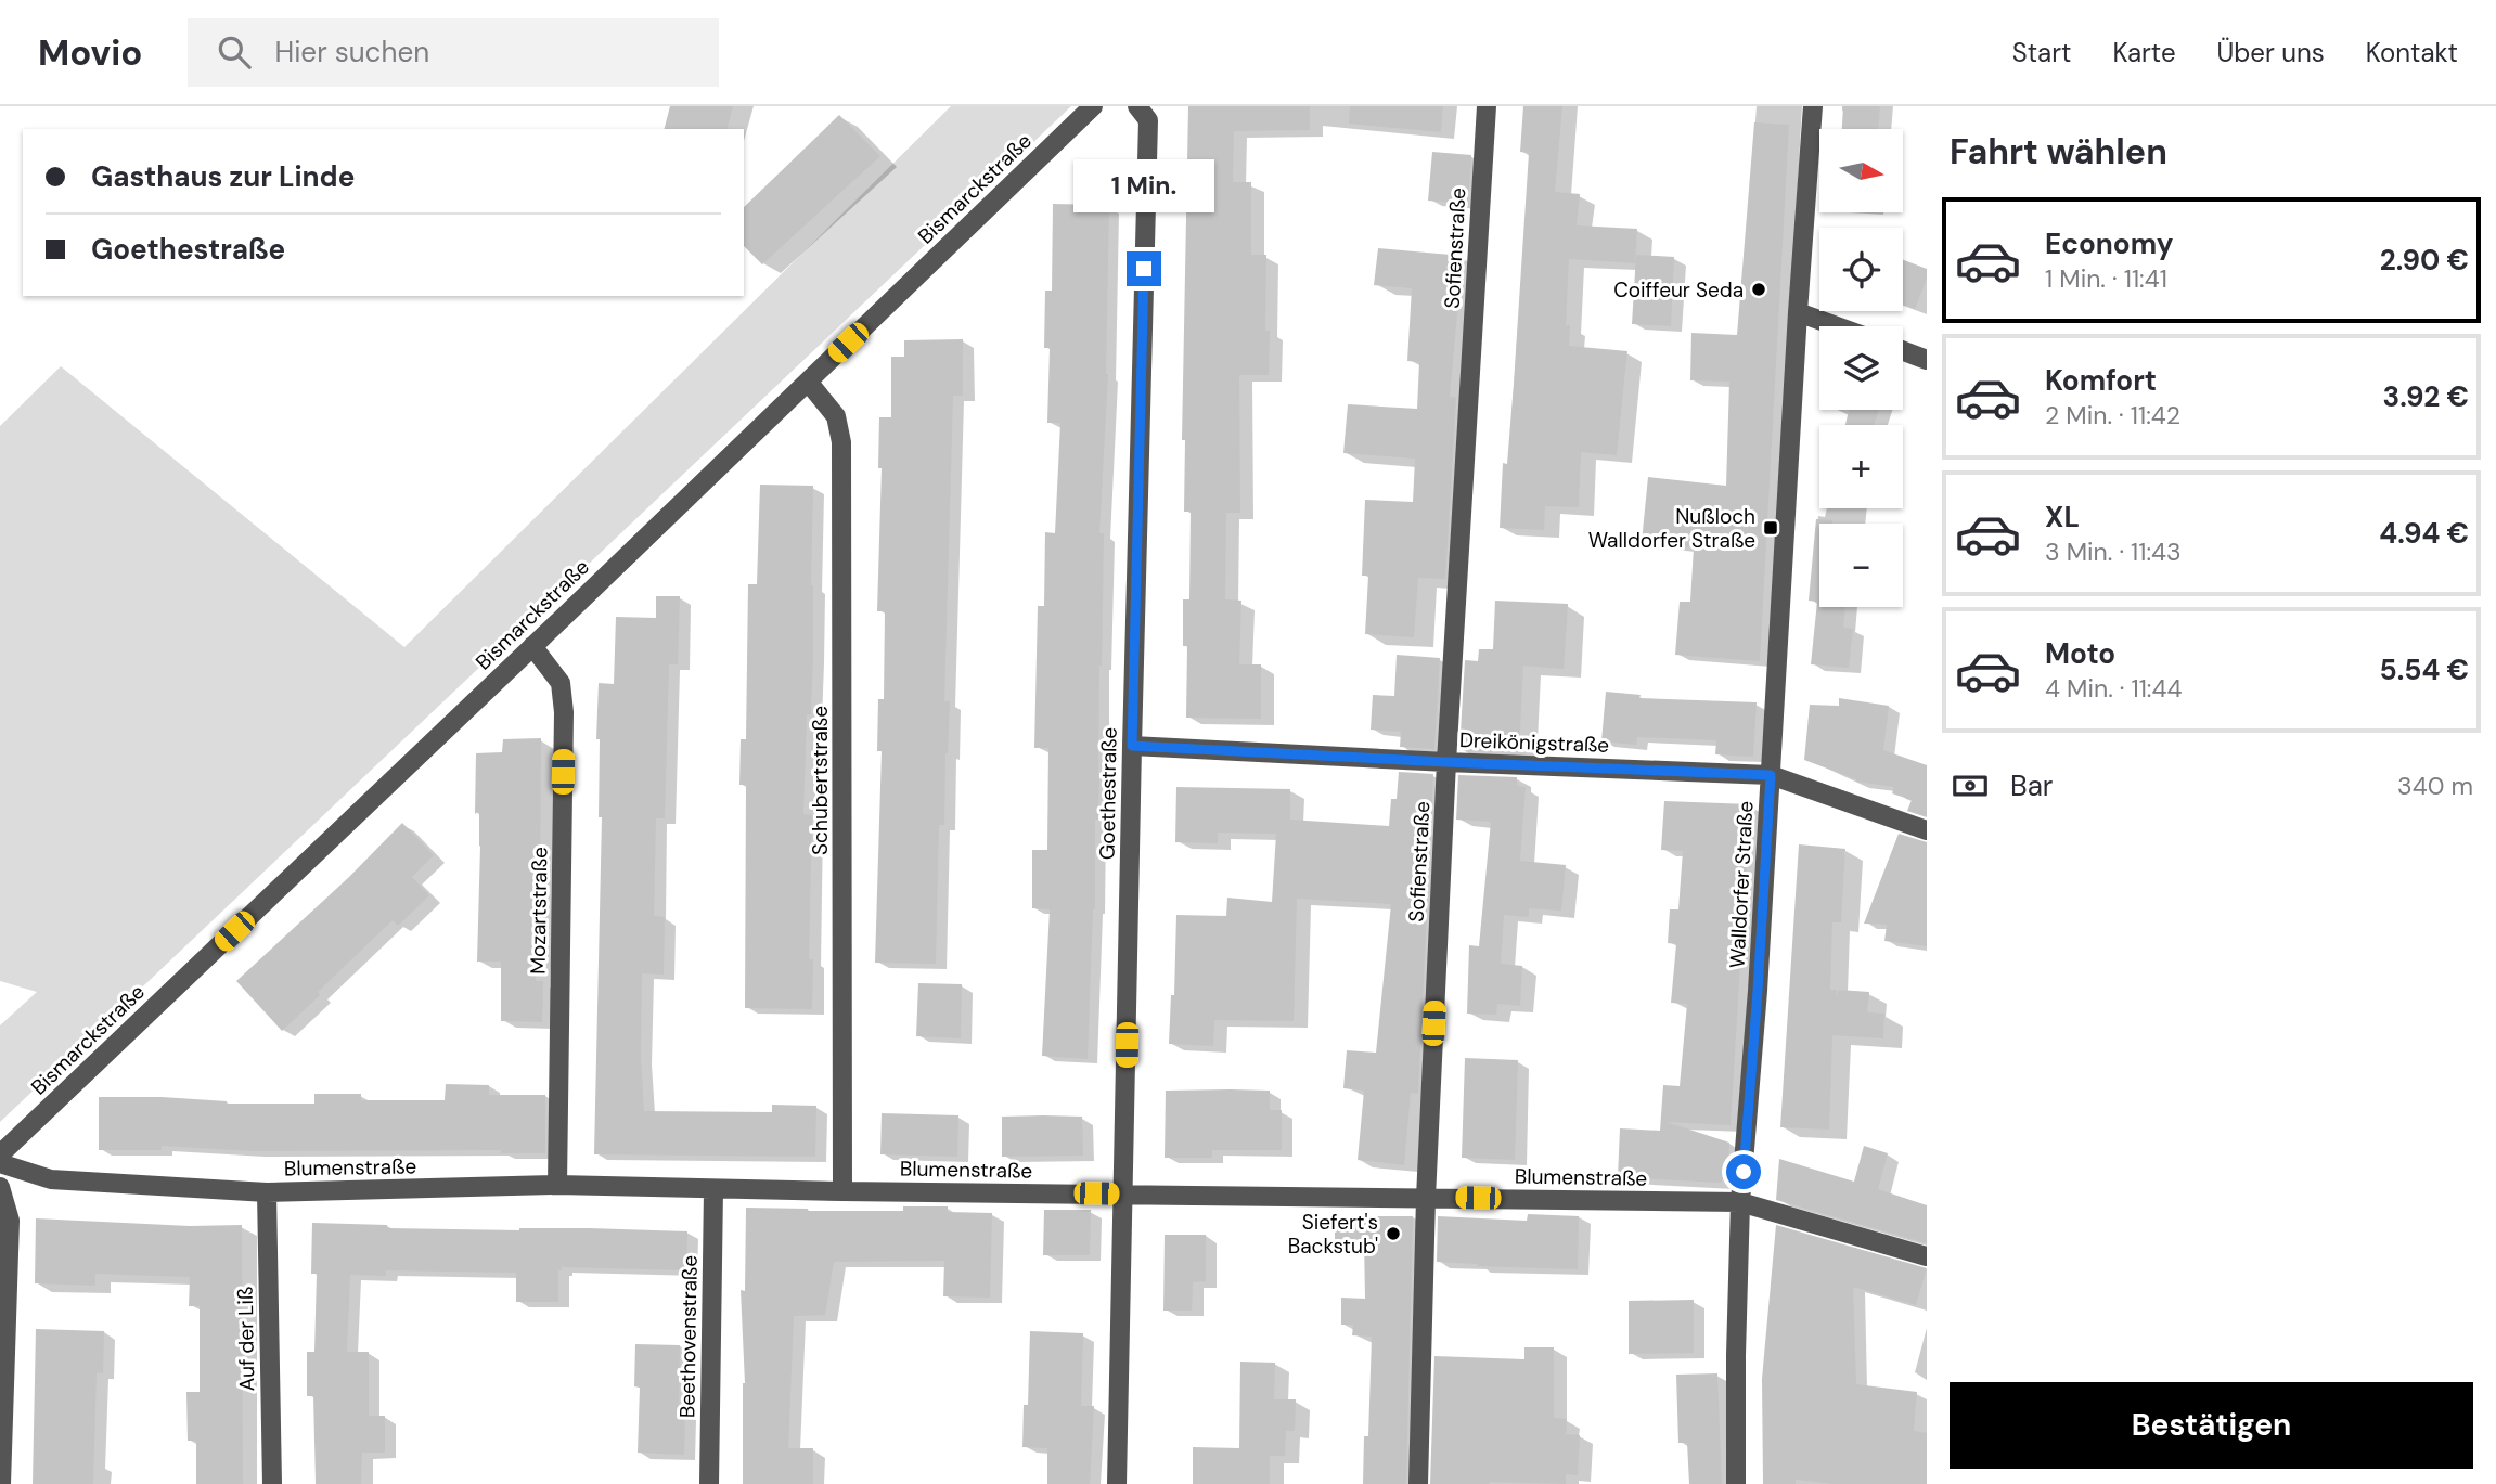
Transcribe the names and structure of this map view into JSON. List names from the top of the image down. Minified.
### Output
{"streets":{"street":["Bismarckstraße","Sofienstraße","Dreikönigstraße","Schubertstraße","Goethestraße","Walldorfer Straße","Mozartstraße","Blumenstraße","Beethovenstraße","Auf der Liß"]},"crossings":[["Bismarckstraße","Schubertstraße"],["Bismarckstraße","Mozartstraße"],["Sofienstraße","Dreikönigstraße"],["Sofienstraße","Blumenstraße"],["Dreikönigstraße","Goethestraße"],["Dreikönigstraße","Walldorfer Straße"],["Schubertstraße","Blumenstraße"],["Goethestraße","Blumenstraße"],["Walldorfer Straße","Blumenstraße"],["Mozartstraße","Blumenstraße"],["Blumenstraße","Beethovenstraße"],["Blumenstraße","Auf der Liß"]],"places":{"other":["Coiffeur Seda","Siefert's Backstub'"],"transit":["Nußloch Walldorfer Straße"]},"north":"right","page":{"header":"Movio","search":"Hier suchen","nav":["Start","Karte","Über uns","Kontakt"],"heading":"Fahrt wählen","map_buttons":["+","−"],"banner":["Gasthaus zur Linde","Goethestraße"],"bubble":"1 Min.","list":[{"name":"Economy","note":"1 Min. · 11:41","value":"2.90 €"},{"name":"Komfort","note":"2 Min. · 11:42","value":"3.92 €"},{"name":"XL","note":"3 Min. · 11:43","value":"4.94 €"},{"name":"Moto","note":"4 Min. · 11:44","value":"5.54 €"}],"pay":["Bar","340 m"],"buttons":"Bestätigen"}}
